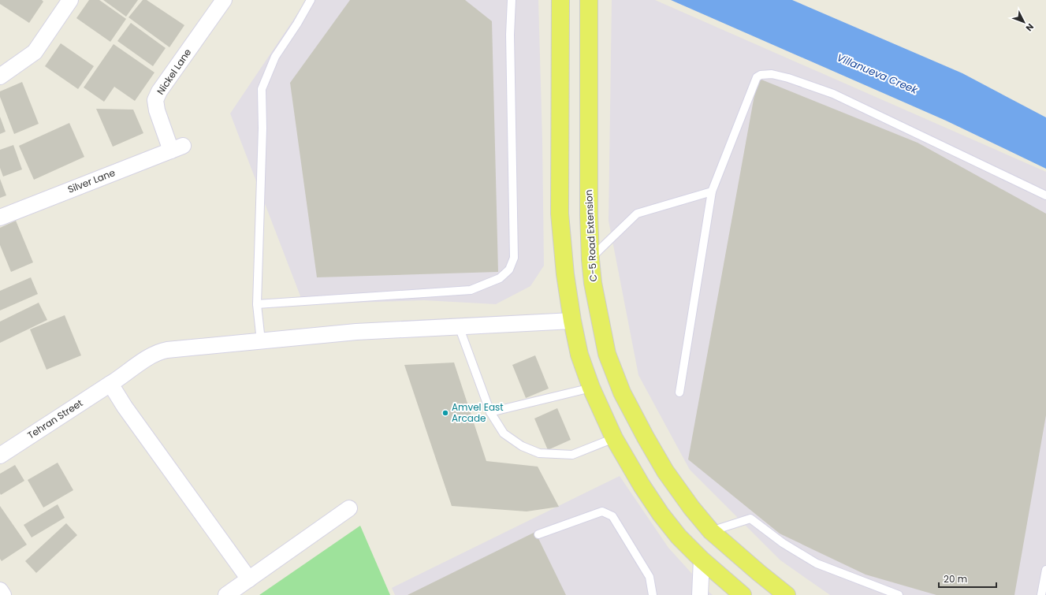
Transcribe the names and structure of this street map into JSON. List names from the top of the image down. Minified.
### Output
{"streets":{"main road":["C-5 Road Extension"],"street":["Nickel Lane","Silver Lane","Tehran Street"]},"crossings":[["Nickel Lane","Silver Lane"]],"water":["Villanueva Creek"],"places":["Amvel East Arcade"],"scale_bar":"20 m","north":"bottom right"}
